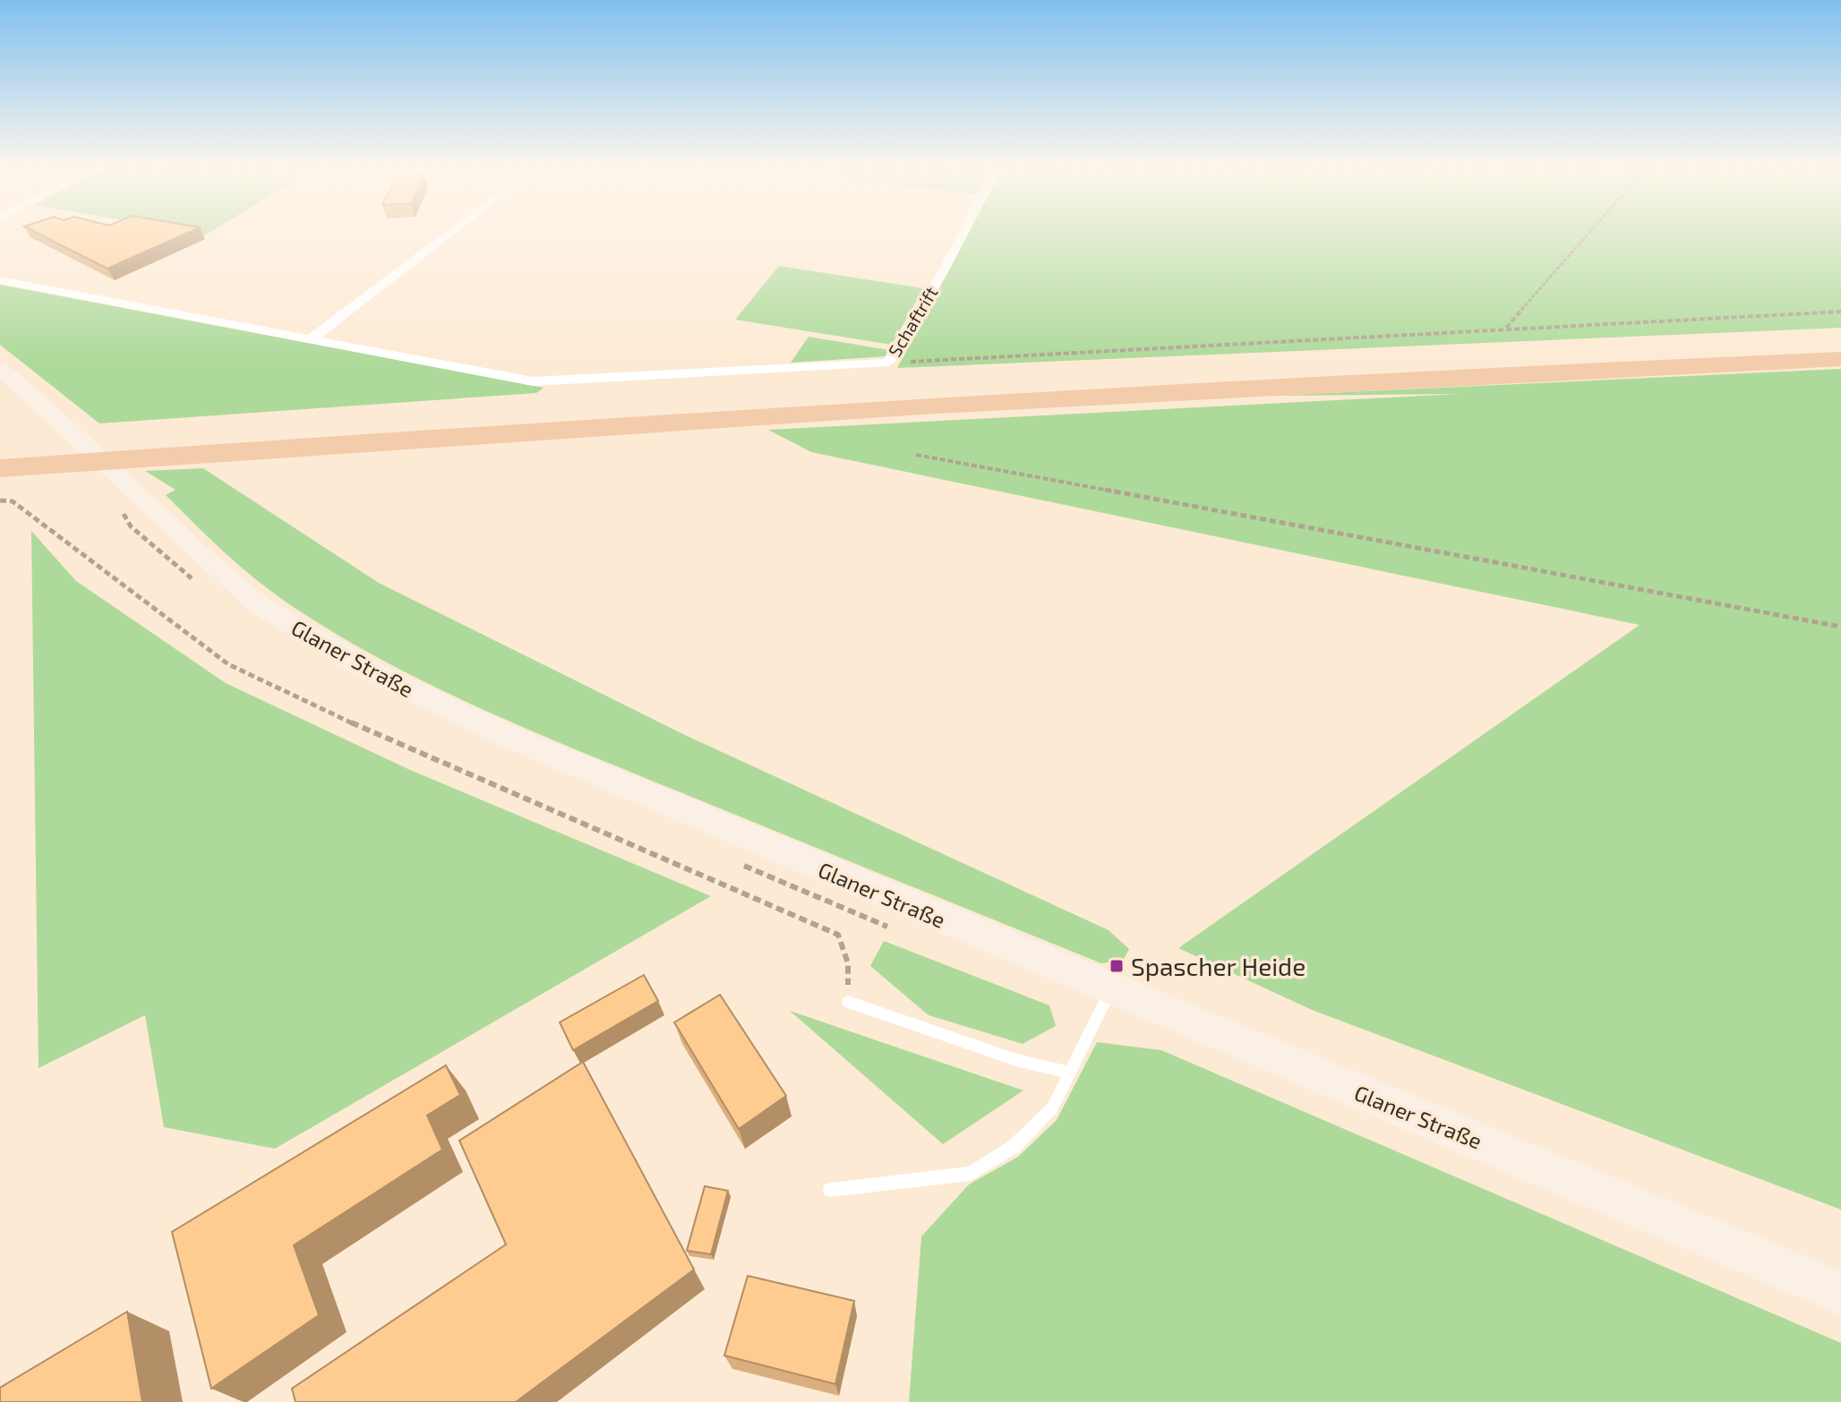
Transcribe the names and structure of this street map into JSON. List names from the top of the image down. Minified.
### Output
{"streets":{"street":["Schaftrift","Glaner Straße"]},"places":{"transit":["Spascher Heide"]}}
